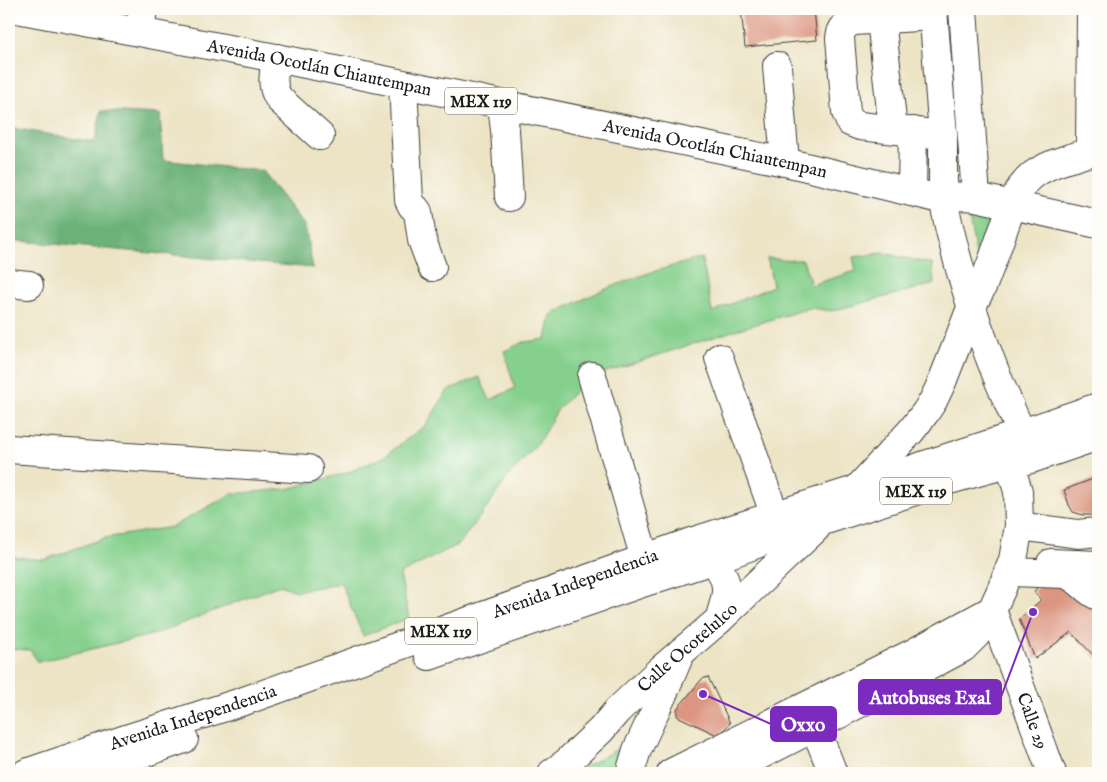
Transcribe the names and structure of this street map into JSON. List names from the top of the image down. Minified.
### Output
{"streets":{"main road":["Avenida Ocotlán Chiautempan","MEX 119","Avenida Independencia","Calle Ocotelulco","Calle 29"]},"crossings":[["Avenida Ocotlán Chiautempan","Calle Ocotelulco"],["Avenida Independencia","Calle Ocotelulco"]],"places":["Autobuses Exal","Oxxo"]}
